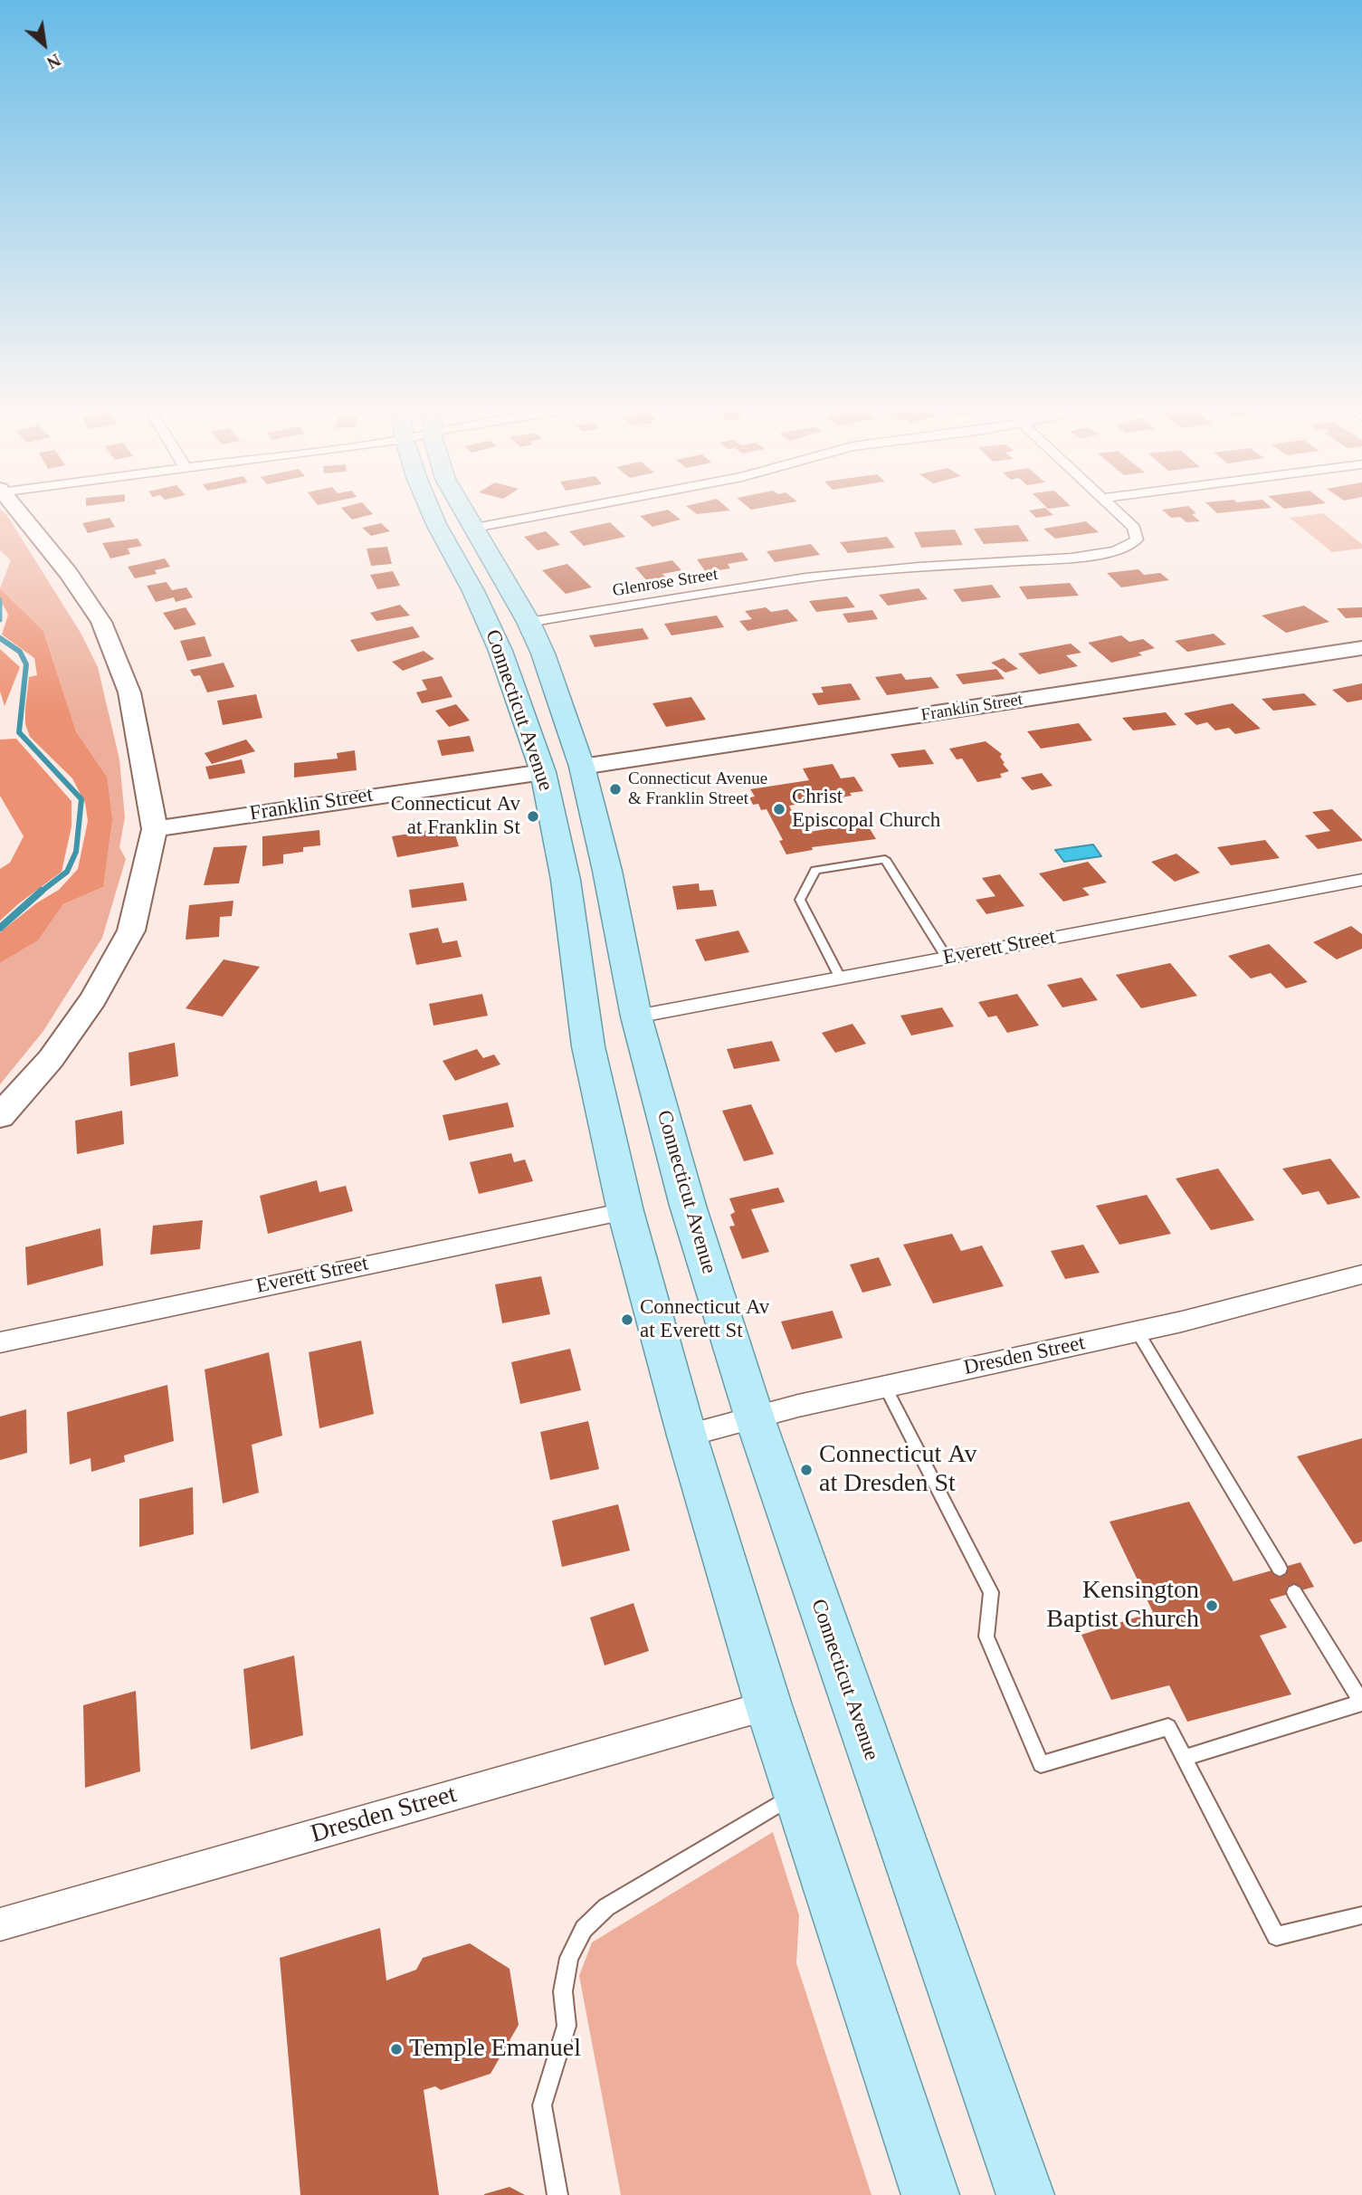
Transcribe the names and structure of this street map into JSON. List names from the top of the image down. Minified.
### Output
{"streets":{"main road":["Connecticut Avenue"],"street":["Glenrose Street","Franklin Street","Everett Street","Dresden Street"]},"crossings":[["Glenrose Street","Connecticut Avenue"],["Franklin Street","Connecticut Avenue"],["Connecticut Avenue","Everett Street"],["Connecticut Avenue","Dresden Street"]],"places":["Connecticut Avenue & Franklin Street","Christ Episcopal Church","Connecticut Av at Franklin St","Connecticut Av at Everett St","Connecticut Av at Dresden St","Kensington Baptist Church","Temple Emanuel"],"north":"bottom right"}
